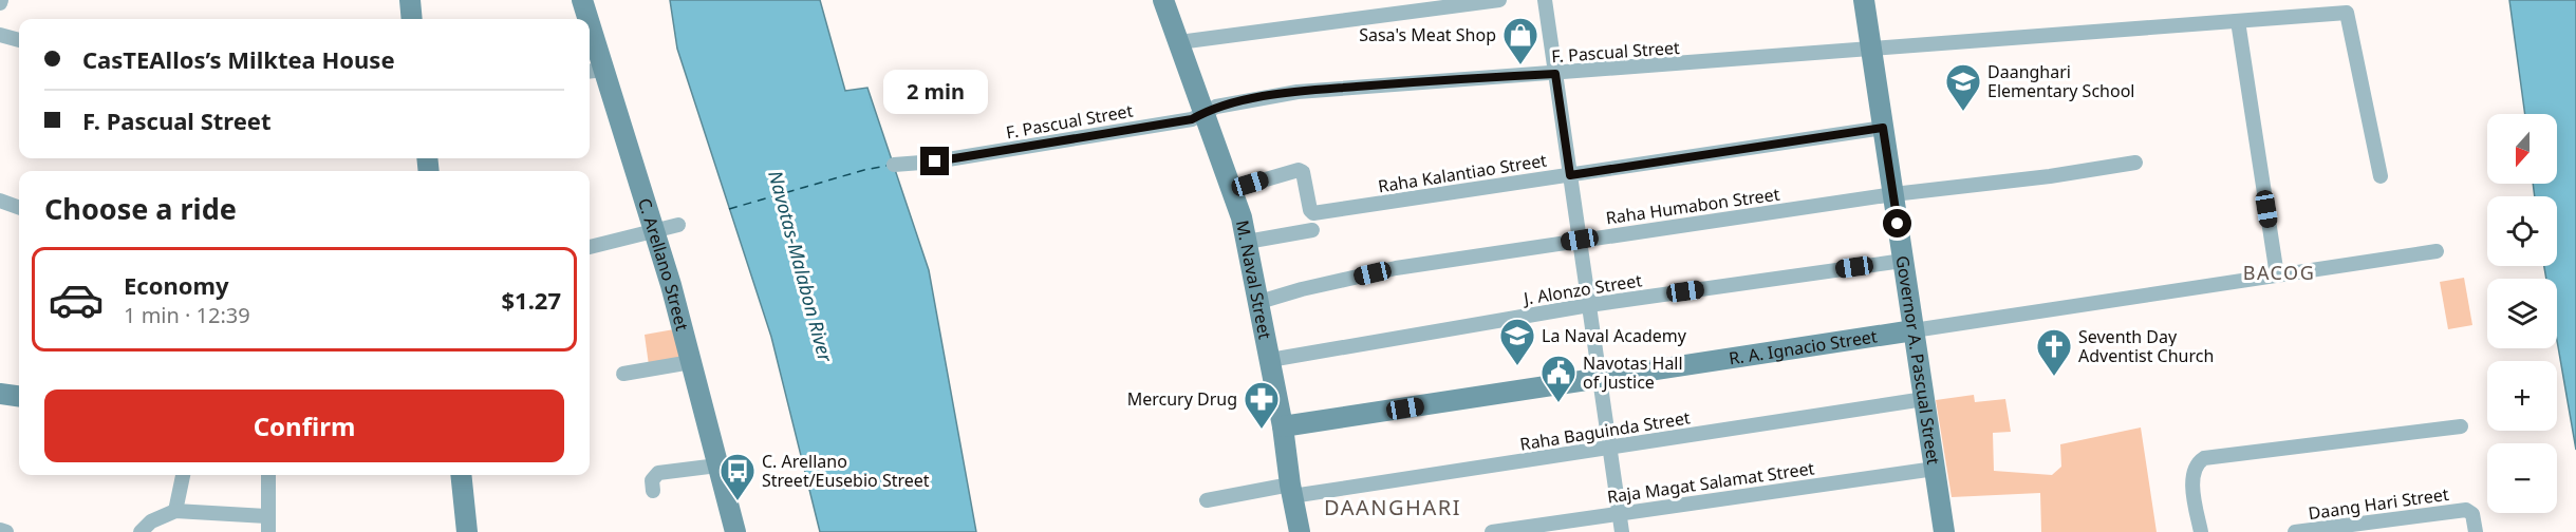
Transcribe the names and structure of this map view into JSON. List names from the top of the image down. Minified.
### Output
{"streets":{"main road":["C. Arellano Street","M. Naval Street","R. A. Ignacio Street","Governor A. Pascual Street"],"street":["F. Pascual Street","Raha Kalantiao Street","Raha Humabon Street","J. Alonzo Street","Raha Baguinda Street","Raja Magat Salamat Street","Daang Hari Street"]},"crossings":[["F. Pascual Street","M. Naval Street"],["F. Pascual Street","Governor A. Pascual Street"],["Raha Kalantiao Street","M. Naval Street"],["Raha Kalantiao Street","Governor A. Pascual Street"],["Raha Humabon Street","M. Naval Street"],["Raha Humabon Street","Governor A. Pascual Street"],["M. Naval Street","J. Alonzo Street"],["M. Naval Street","R. A. Ignacio Street"],["M. Naval Street","Raha Baguinda Street"],["J. Alonzo Street","Governor A. Pascual Street"],["R. A. Ignacio Street","Governor A. Pascual Street"],["Governor A. Pascual Street","Raha Baguinda Street"],["Governor A. Pascual Street","Raja Magat Salamat Street"]],"districts":["BACOG","DAANGHARI"],"water":["Navotas-Malabon River"],"places":{"shop":["Sasa's Meat Shop"],"school or university":["Daanghari Elementary School","La Naval Academy"],"church":["Seventh Day Adventist Church"],"public building":["Navotas Hall of Justice"],"pharmacy":["Mercury Drug"],"bus stop":["C. Arellano Street/Eusebio Street"]},"north":"bottom","page":{"banner":["CasTEAllos’s Milktea House","F. Pascual Street"],"bubble":"2 min","map_buttons":["+","−"],"heading":"Choose a ride","list":[{"name":"Economy","note":"1 min · 12:39","value":"$1.27"}],"buttons":"Confirm"}}
